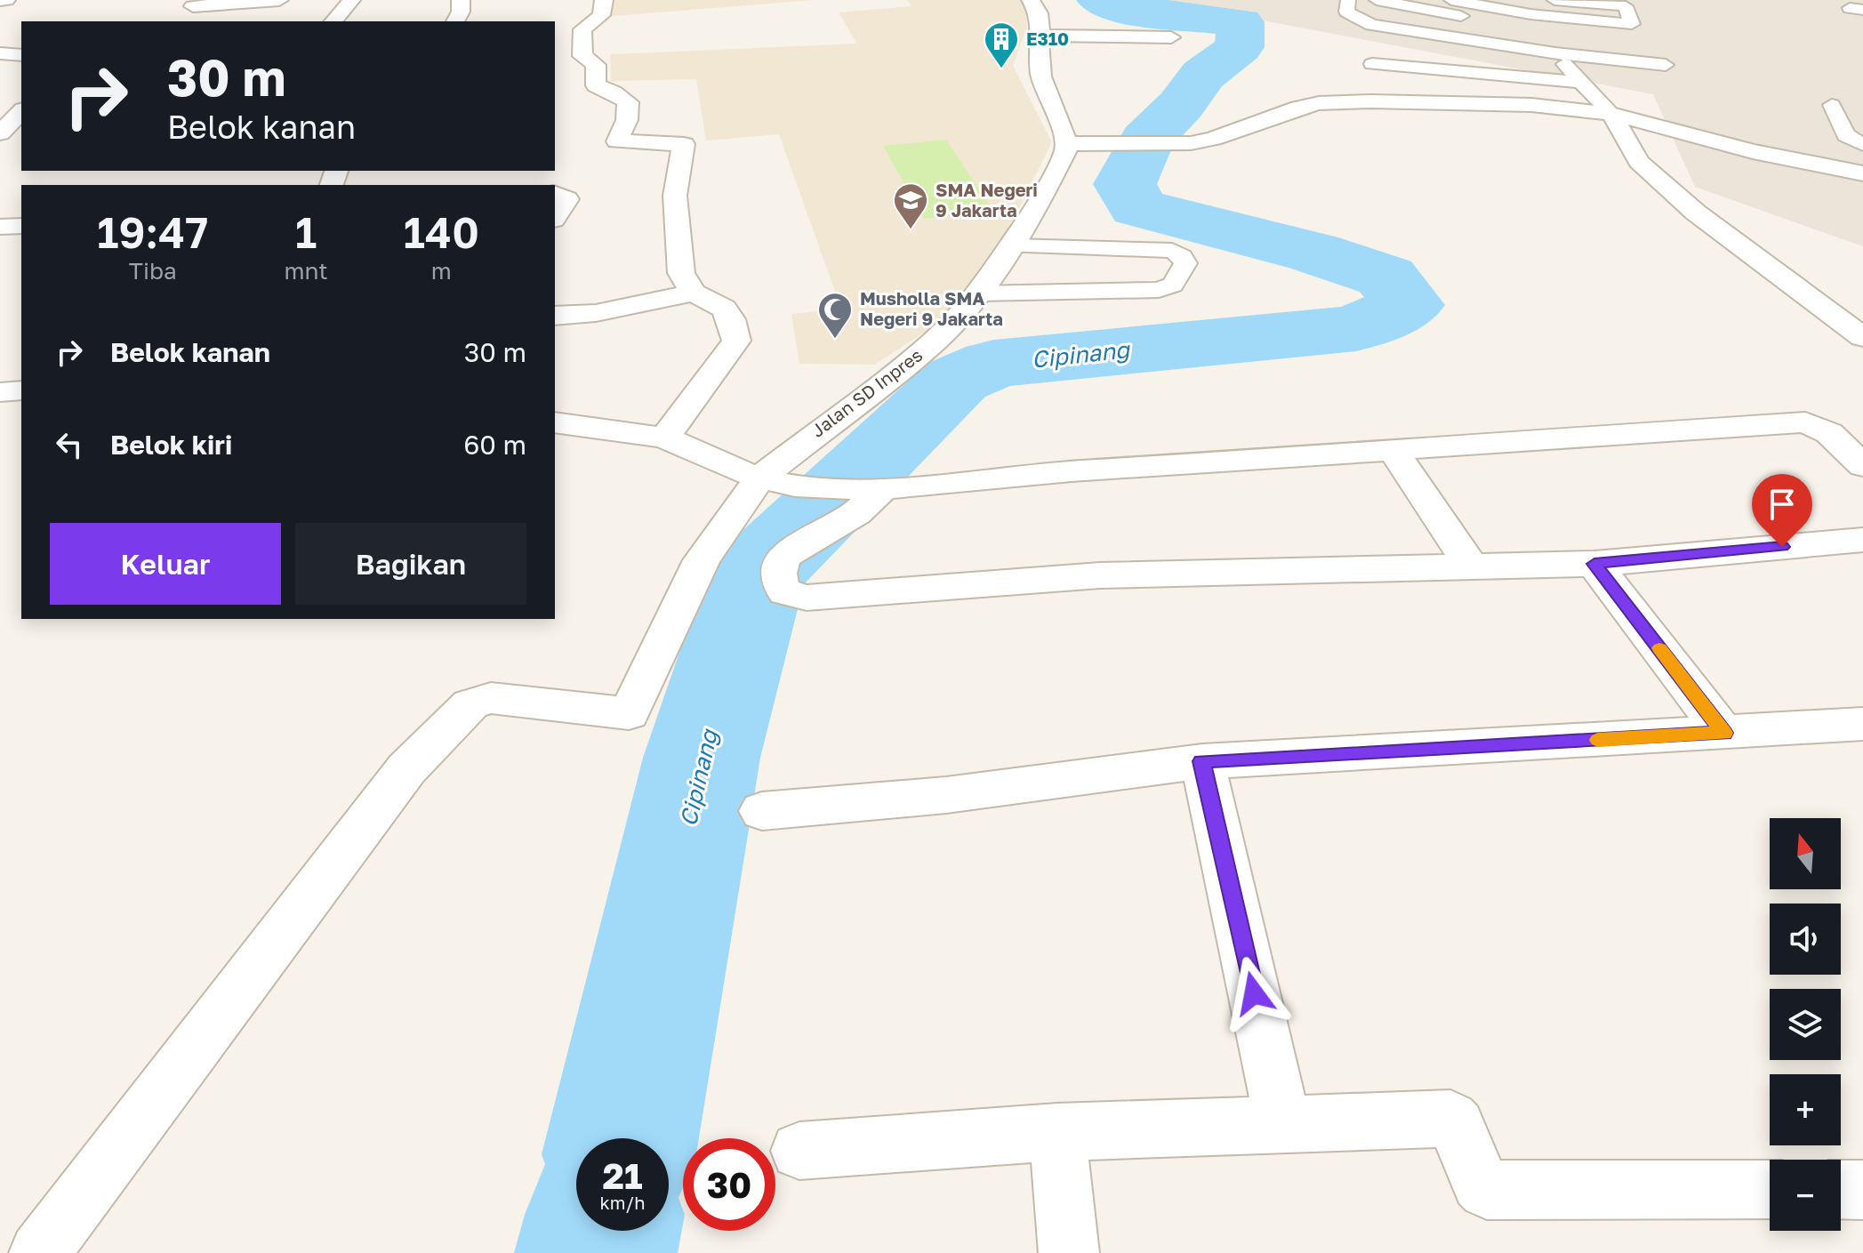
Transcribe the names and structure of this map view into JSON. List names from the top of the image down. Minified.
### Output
{"streets":{"street":["Jalan SD Inpres"]},"water":["Cipinang"],"places":{"building":["E310"],"school or university":["SMA Negeri 9 Jakarta"],"mosque":["Musholla SMA Negeri 9 Jakarta"]},"north":"top","page":{"turn":["30 m","Belok kanan"],"eta":["19:47","Tiba","1","mnt","140","m"],"list":[{"name":"Belok kanan","value":"30 m"},{"name":"Belok kiri","value":"60 m"}],"buttons":["Keluar","Bagikan"],"map_buttons":["+","−"],"speed":"21 km/h","limit":"30"}}
